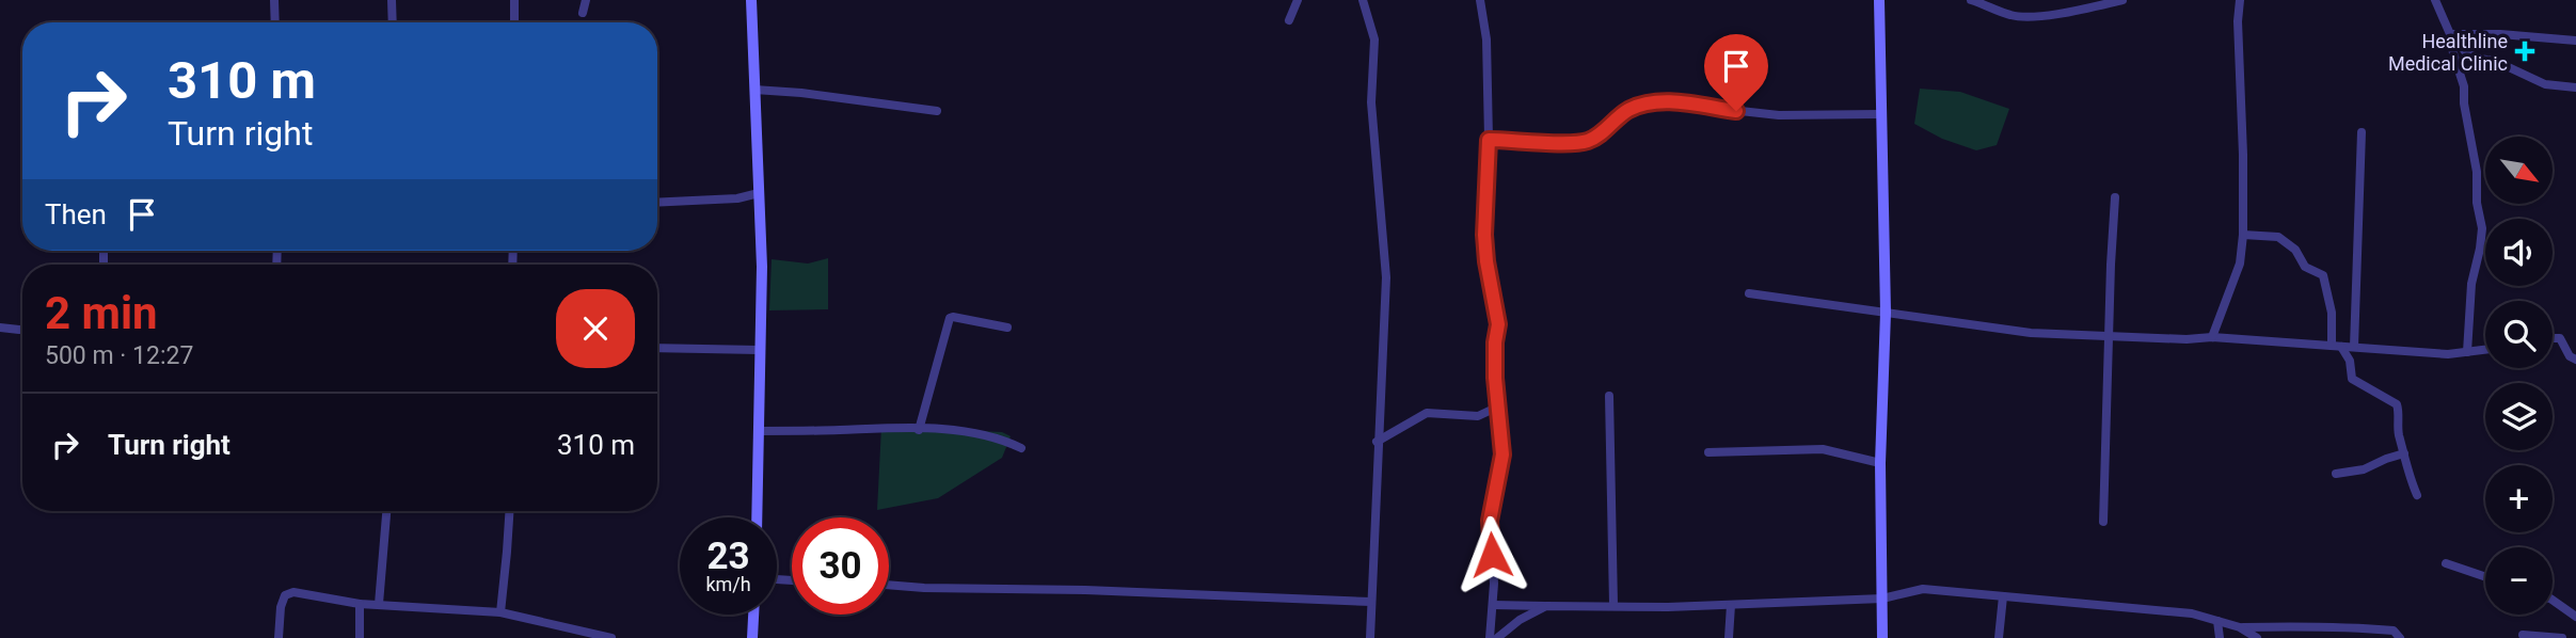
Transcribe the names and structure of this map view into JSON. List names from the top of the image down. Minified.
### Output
{"places":{"health":["Healthline Medical Clinic"]},"north":"bottom right","page":{"turn":["310 m","Turn right"],"map_buttons":["+","−"],"then":"Then","heading":["2 min","500 m · 12:27"],"list":[{"name":"Turn right","value":"310 m"}],"speed":"23 km/h","limit":"30"}}
